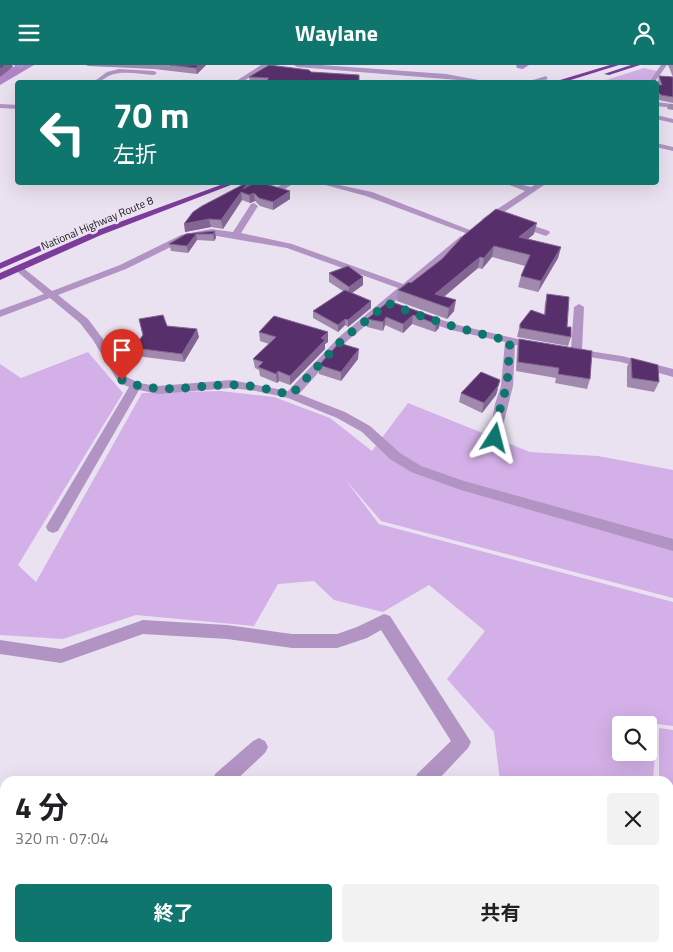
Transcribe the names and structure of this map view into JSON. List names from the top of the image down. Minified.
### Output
{"streets":{"highway":["National Highway Route 8"]},"page":{"header":"Waylane","turn":["70 m","左折"],"heading":["4 分","320 m · 07:04"],"buttons":["終了","共有"]}}
